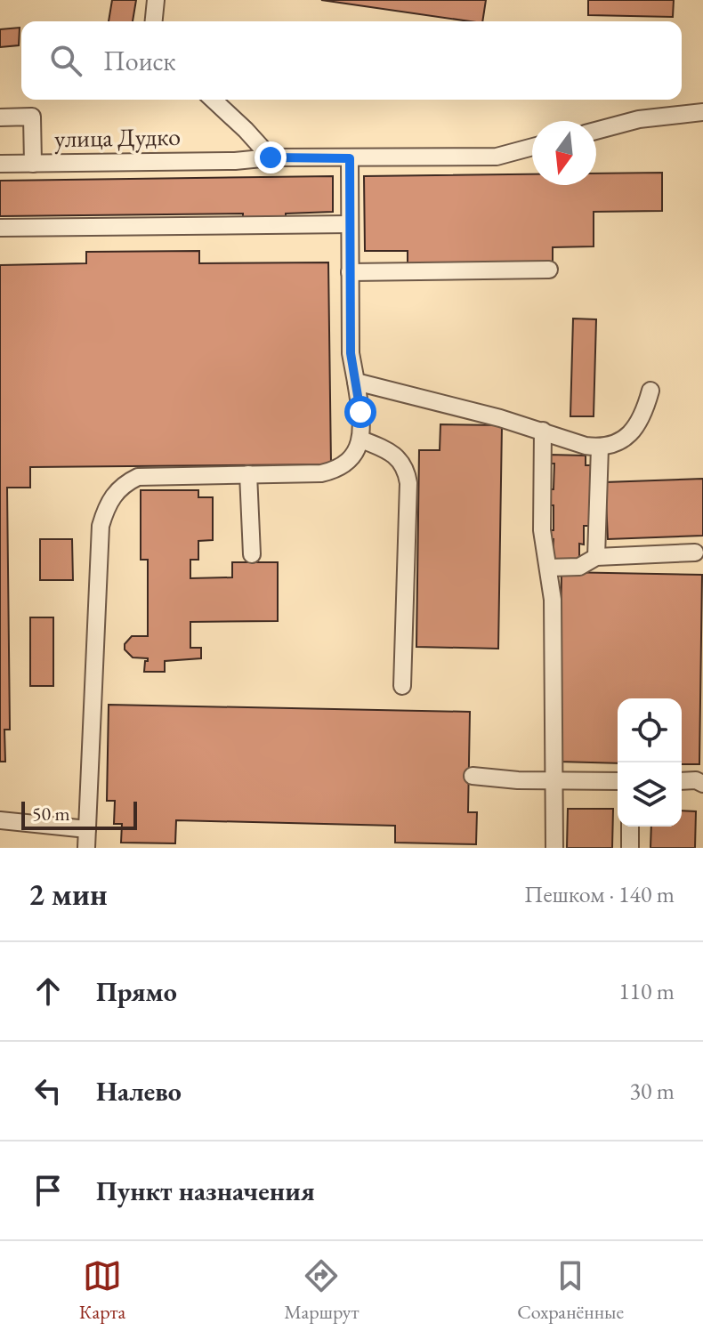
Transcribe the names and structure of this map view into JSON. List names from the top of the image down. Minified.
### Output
{"streets":{"street":["улица Дудко"]},"scale_bar":"50 m","north":"bottom","page":{"search":"Поиск","scale":"50 m","heading":["2 мин","Пешком · 140 m"],"list":[["Прямо","110 m"],["Налево","30 m"],"Пункт назначения"],"nav":["Карта","Маршрут","Сохранённые"]}}
